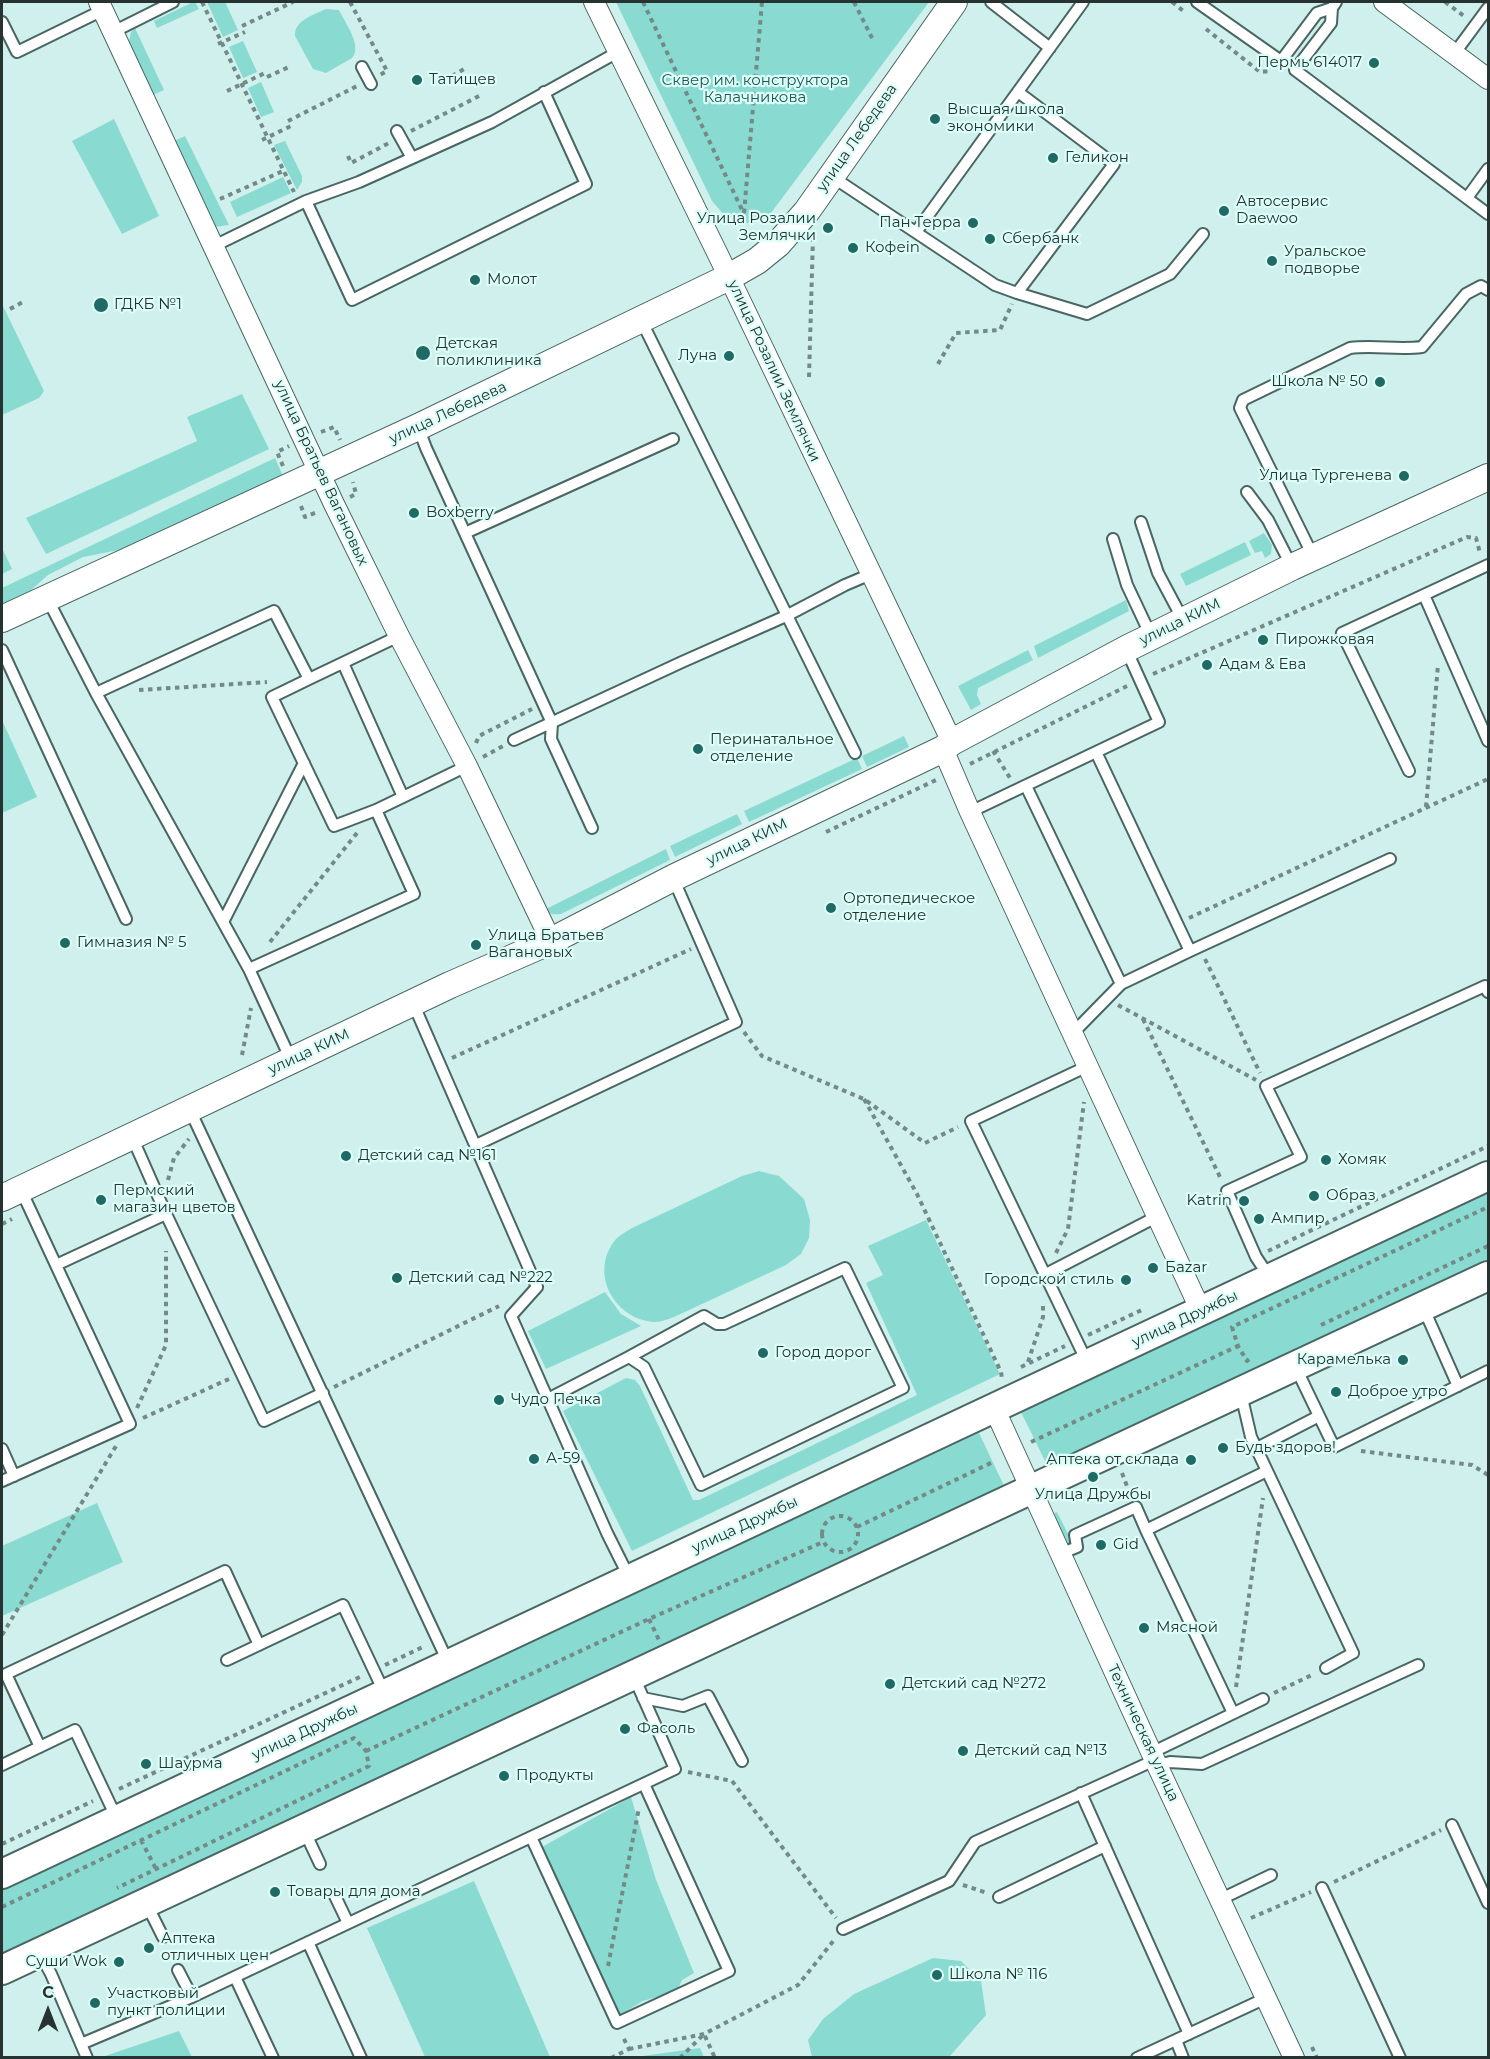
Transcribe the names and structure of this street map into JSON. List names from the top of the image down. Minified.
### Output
{"streets":{"main road":["улица Дружбы"],"street":["улица Лебедева","улица Розалии Землячки","улица Братьев Вагановых","улица КИМ","Техническая улица"]},"crossings":[["улица Лебедева","улица Розалии Землячки"],["улица Лебедева","улица Братьев Вагановых"],["улица Розалии Землячки","улица КИМ"],["улица Розалии Землячки","улица Дружбы"],["улица Братьев Вагановых","улица КИМ"],["улица Дружбы","Техническая улица"]],"parks":["Сквер им. конструктора Калачникова"],"places":["Пермь 614017","Татищев","Высшая школа экономики","Геликон","Автосервис Daewoo","Пан Терра","Улица Розалии Землячки","Сбербанк","Кофеin","Уральское подворье","Молот","ГДКБ №1","Детская поликлиника","Луна","Школа № 50","Улица Тургенева","Boxberry","Пирожковая","Адам & Ева","Перинатальное отделение","Ортопедическое отделение","Гимназия № 5","Улица Братьев Вагановых","Детский сад №161","Хомяк","Образ","Пермский магазин цветов","Katrin","Ампир","Бazar","Детский сад №222","Городской стиль","Город дорог","Карамелька","Доброе утро","Чудо Печка","Будь здоров!","А-59","Аптека от склада","Улица Дружбы","Gid","Мясной","Детский сад №272","Фасоль","Детский сад №13","Шаурма","Продукты","Товары для дома","Аптека отличных цен","Суши Wok","Школа № 116","Участковый пункт полиции"],"north":"top"}
